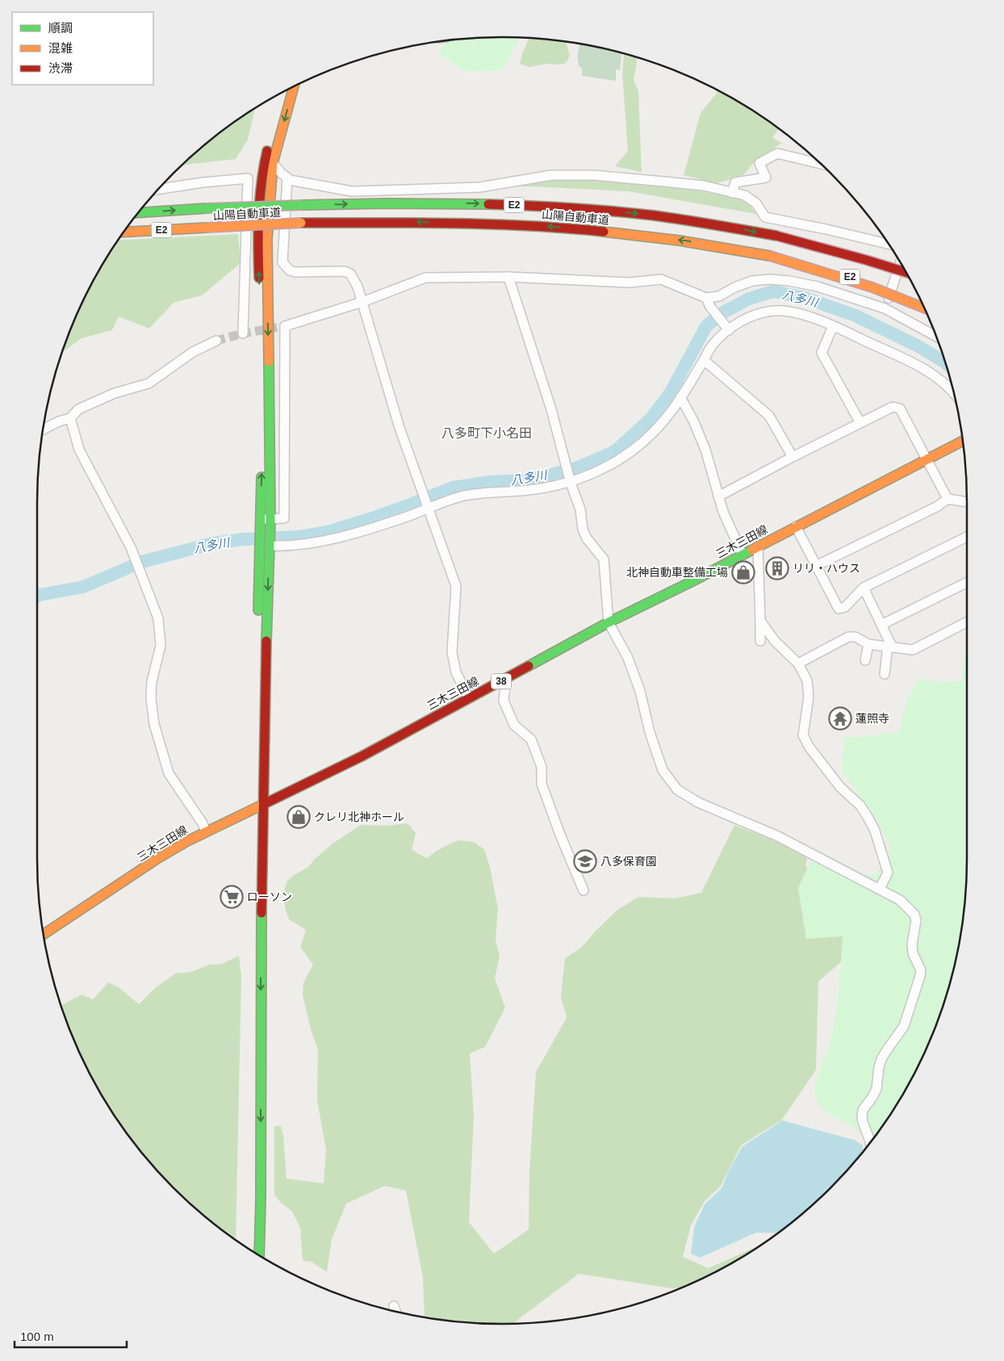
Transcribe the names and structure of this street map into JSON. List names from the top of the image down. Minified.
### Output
{"streets":{"main road":["E2","山陽自動車道","三木三田線","38"]},"crossings":[["E2","山陽自動車道"]],"districts":["八多町下小名田"],"water":["八多川"],"places":{"building":["リリ・ハウス"],"shop":["北神自動車整備工場","クレリ北神ホール"],"temple":["蓮照寺"],"school or university":["八多保育園"],"supermarket":["ローソン"]},"legend":["順調","混雑","渋滞"],"scale_bar":"100 m"}
